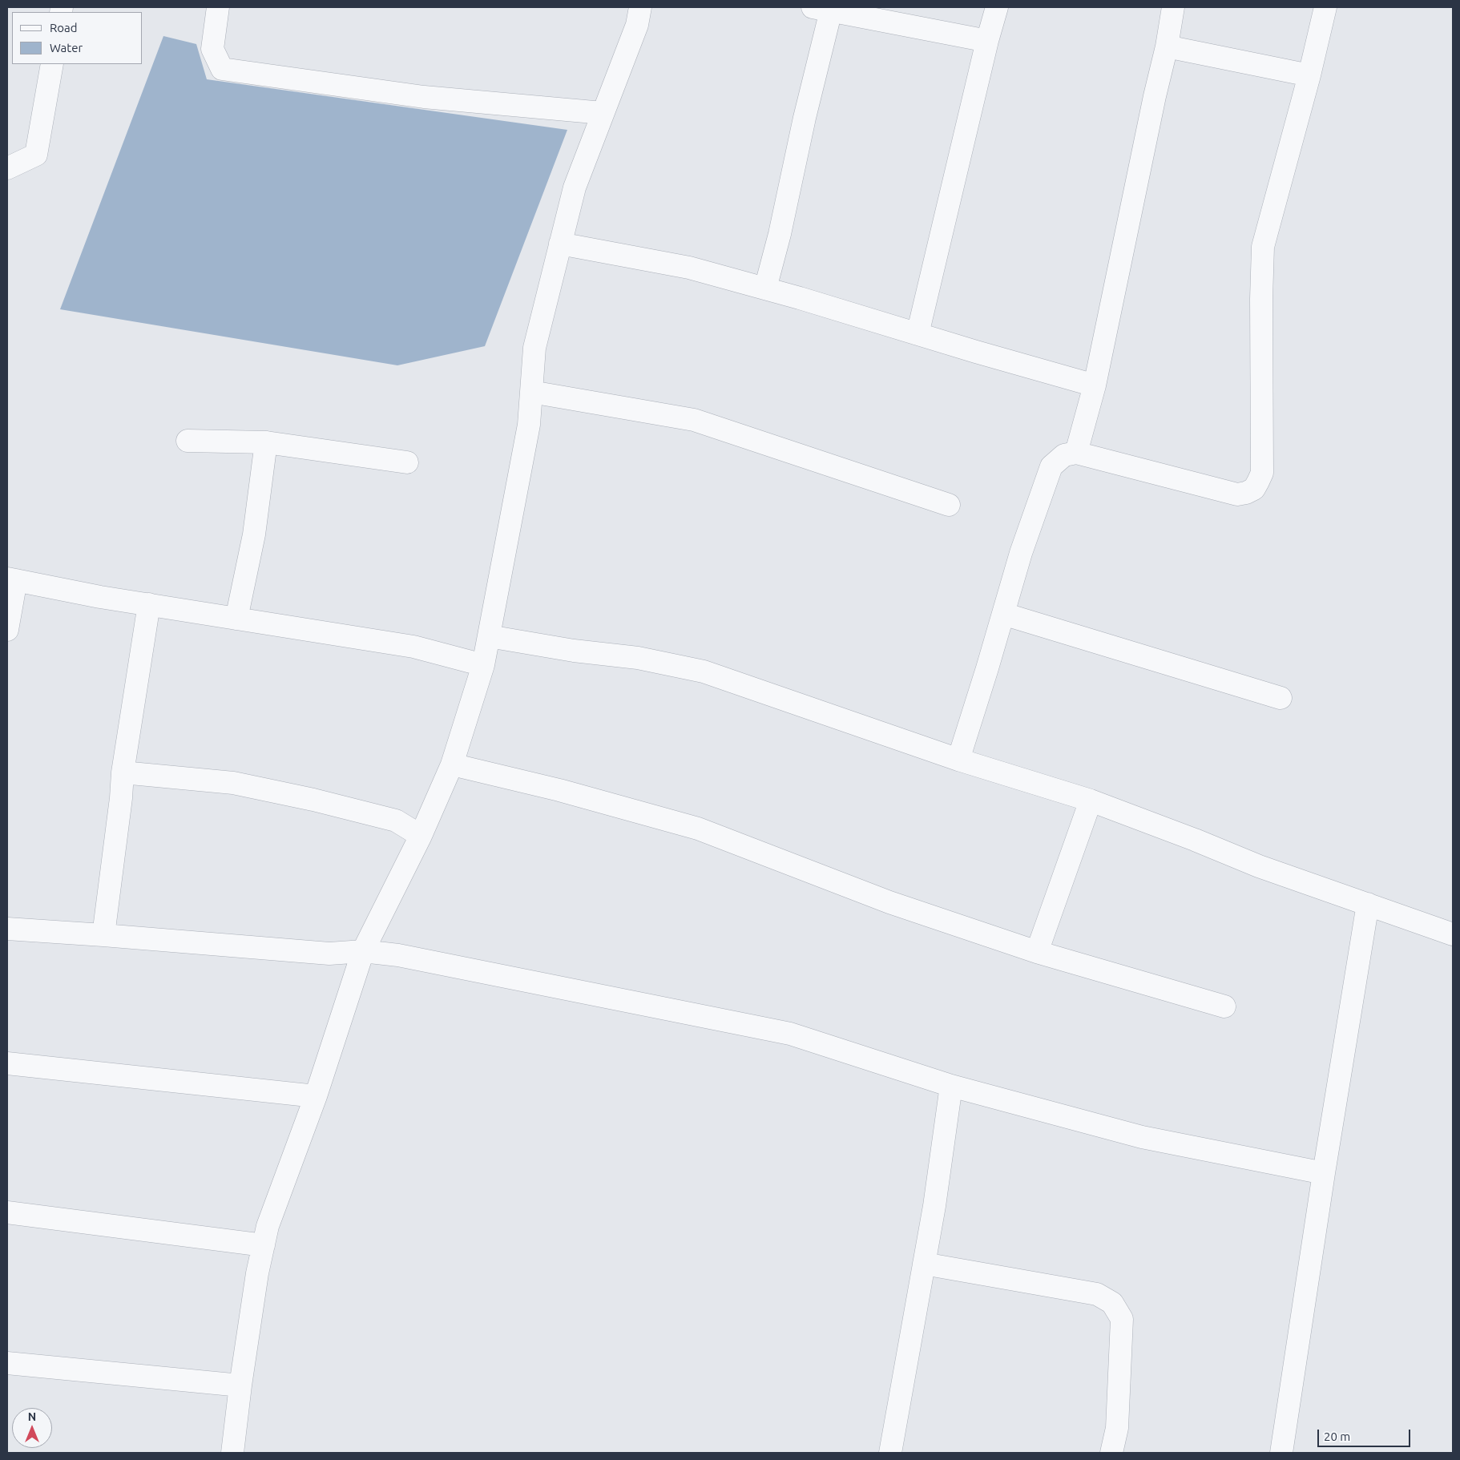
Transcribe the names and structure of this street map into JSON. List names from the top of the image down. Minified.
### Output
{"legend":["Road","Water"],"scale_bar":"20 m","north":"top"}
